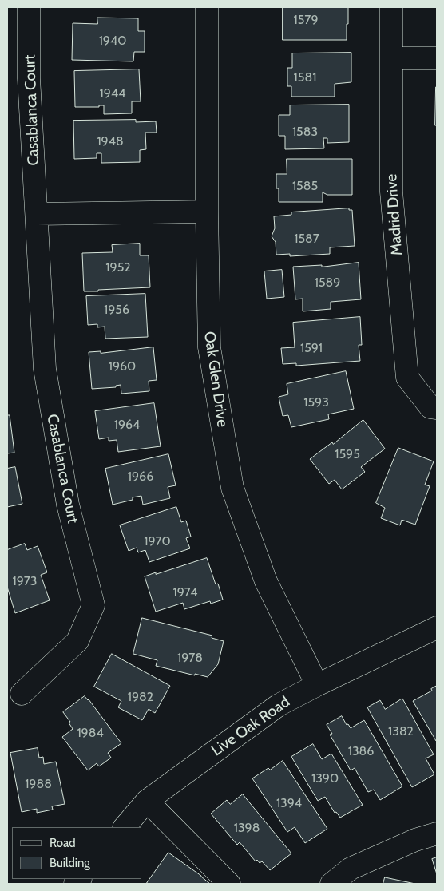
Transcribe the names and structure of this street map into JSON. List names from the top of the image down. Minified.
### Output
{"streets":{"street":["Casablanca Court","Madrid Drive","Oak Glen Drive","Live Oak Road"]},"crossings":[["Oak Glen Drive","Live Oak Road"]],"house_numbers":["1579","1940","1581","1944","1583","1948","1585","1587","1952","1589","1956","1591","1960","1593","1964","1595","1966","1970","1973","1974","1978","1982","1382","1984","1386","1390","1988","1394","1398"],"legend":["Road","Building"]}
